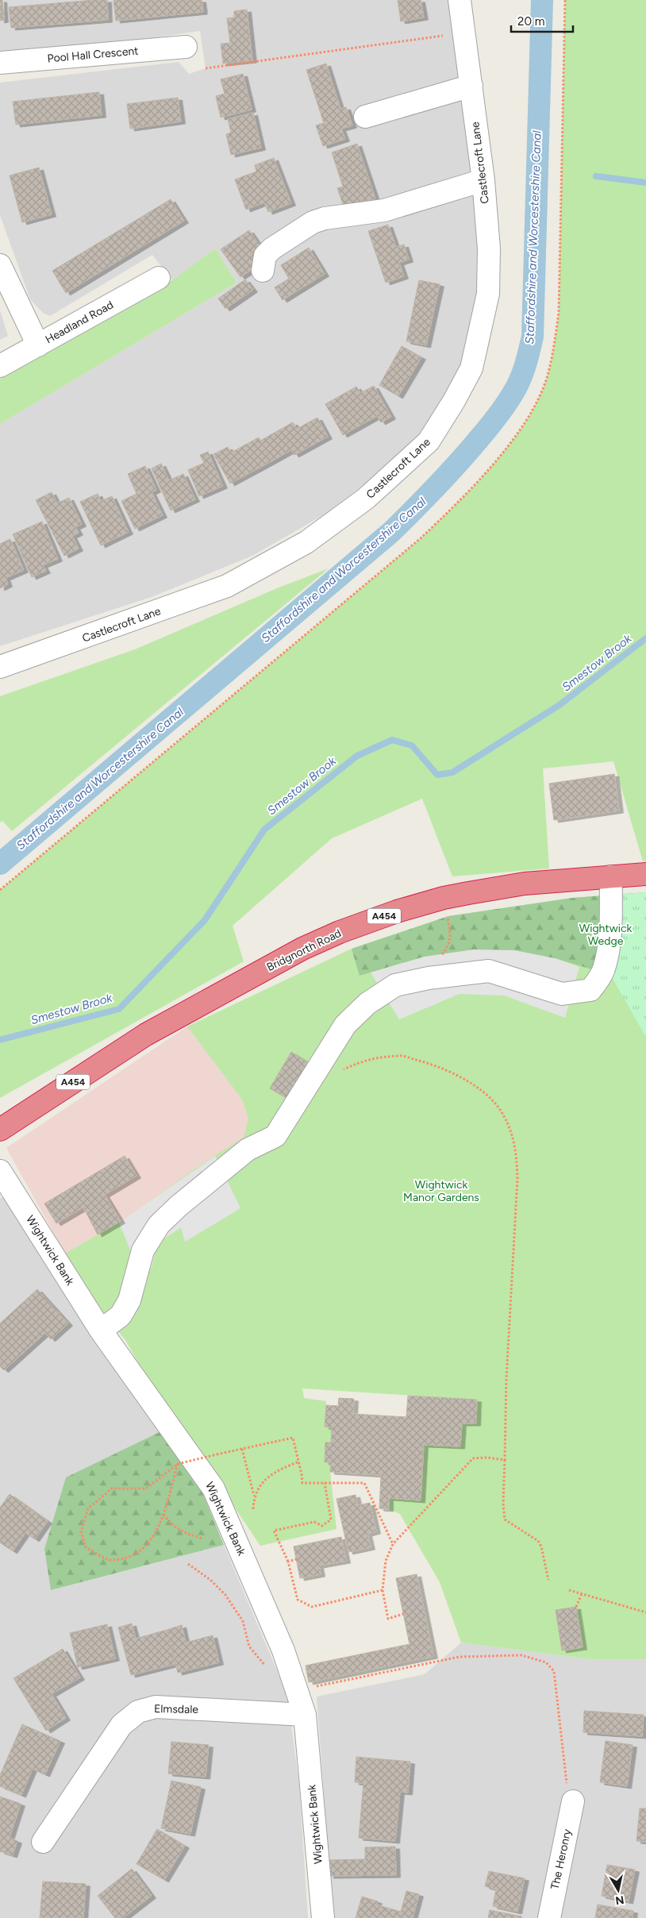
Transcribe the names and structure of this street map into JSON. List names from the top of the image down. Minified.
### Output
{"streets":{"highway":["A454","Bridgnorth Road"],"street":["Pool Hall Crescent","Castlecroft Lane","Headland Road","Wightwick Bank","Elmsdale","The Heronry"]},"crossings":[["Wightwick Bank","Elmsdale"]],"water":["Staffordshire and Worcestershire Canal","Smestow Brook"],"parks":["Wightwick Wedge","Wightwick Manor Gardens"],"scale_bar":"20 m","north":"bottom"}
